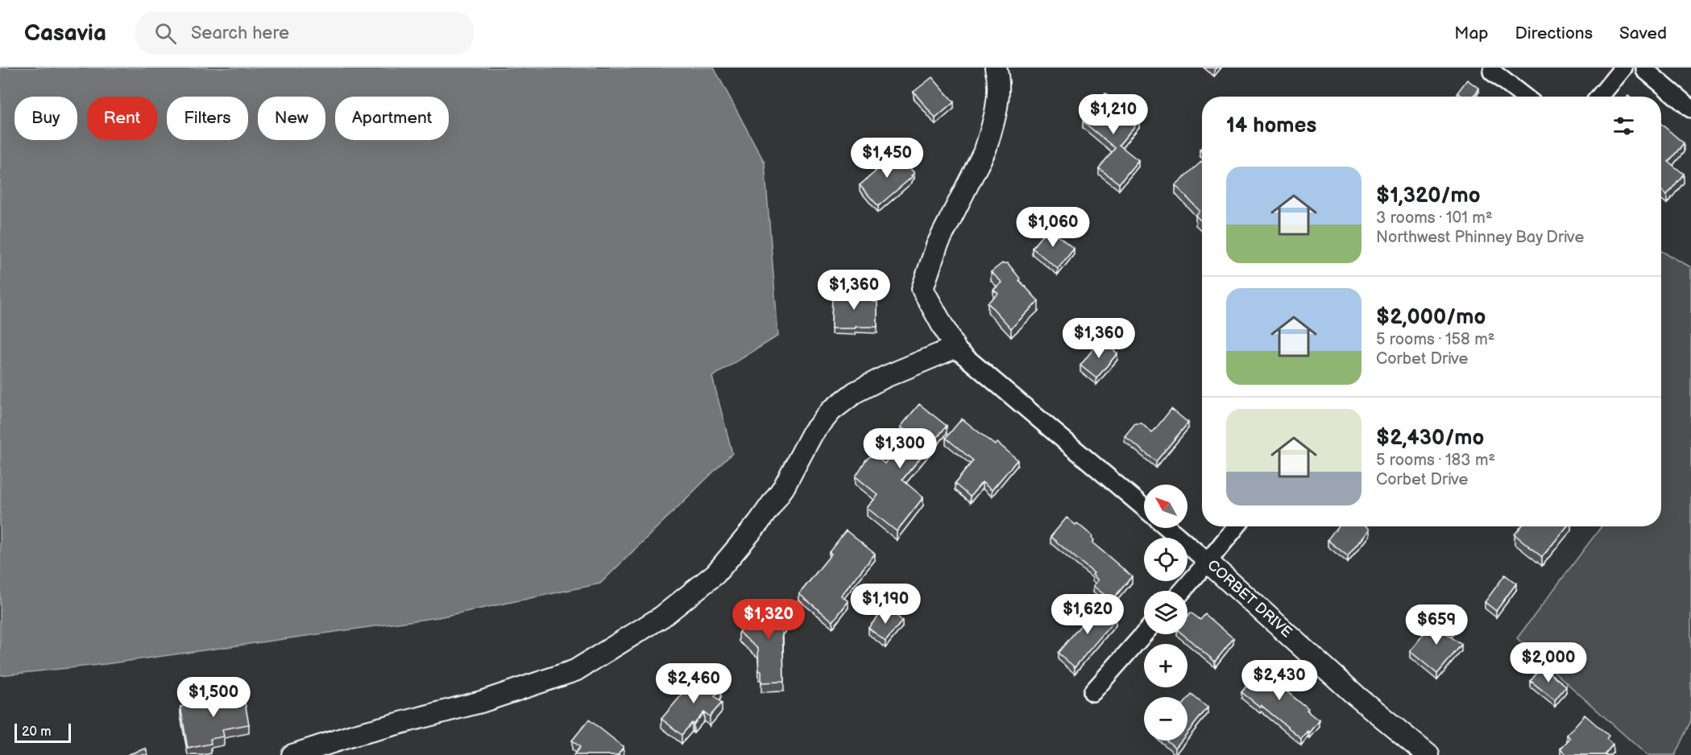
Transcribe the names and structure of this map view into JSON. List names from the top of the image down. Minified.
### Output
{"streets":{"street":["CORBET DRIVE"]},"scale_bar":"20 m","north":"top left","page":{"header":"Casavia","search":"Search here","nav":["Map","Directions","Saved"],"price":["$1,210","$1,450","$1,060","$1,360","$1,360","$1,300","$1,190","$1,620","$1,320","$659","$2,000","$2,430","$2,460","$1,500"],"chip":["Buy","Rent","Filters","New","Apartment"],"heading":"14 homes","list":[{"name":"$1,320/mo","note":"3 rooms · 101 m² · Northwest Phinney Bay Drive"},{"name":"$2,000/mo","note":"5 rooms · 158 m² · Corbet Drive"},{"name":"$2,430/mo","note":"5 rooms · 183 m² · Corbet Drive"}],"map_buttons":["+","−"],"scale":"20 m"}}
